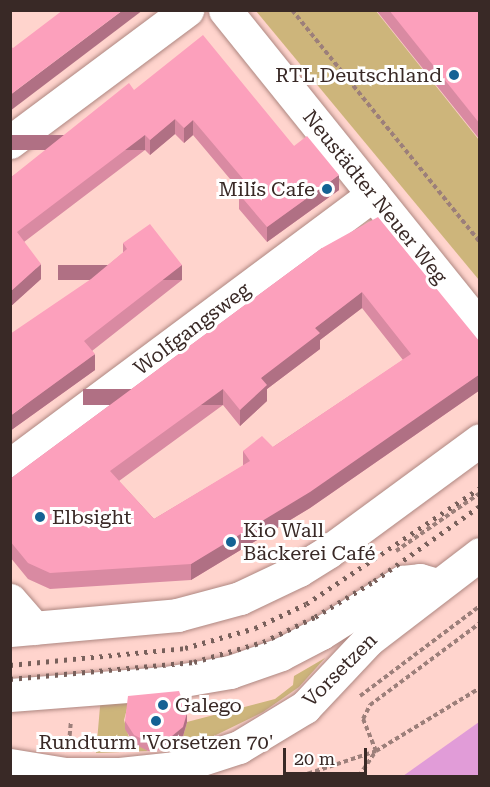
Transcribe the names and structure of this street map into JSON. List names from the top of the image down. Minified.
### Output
{"streets":{"street":["Neustädter Neuer Weg","Wolfgangsweg","Vorsetzen"]},"crossings":[["Neustädter Neuer Weg","Wolfgangsweg"]],"places":["RTL Deutschland","Mili´s Cafe","Elbsight","Kio Wall Bäckerei Café","Galego","Rundturm 'Vorsetzen 70'"],"scale_bar":"20 m"}
